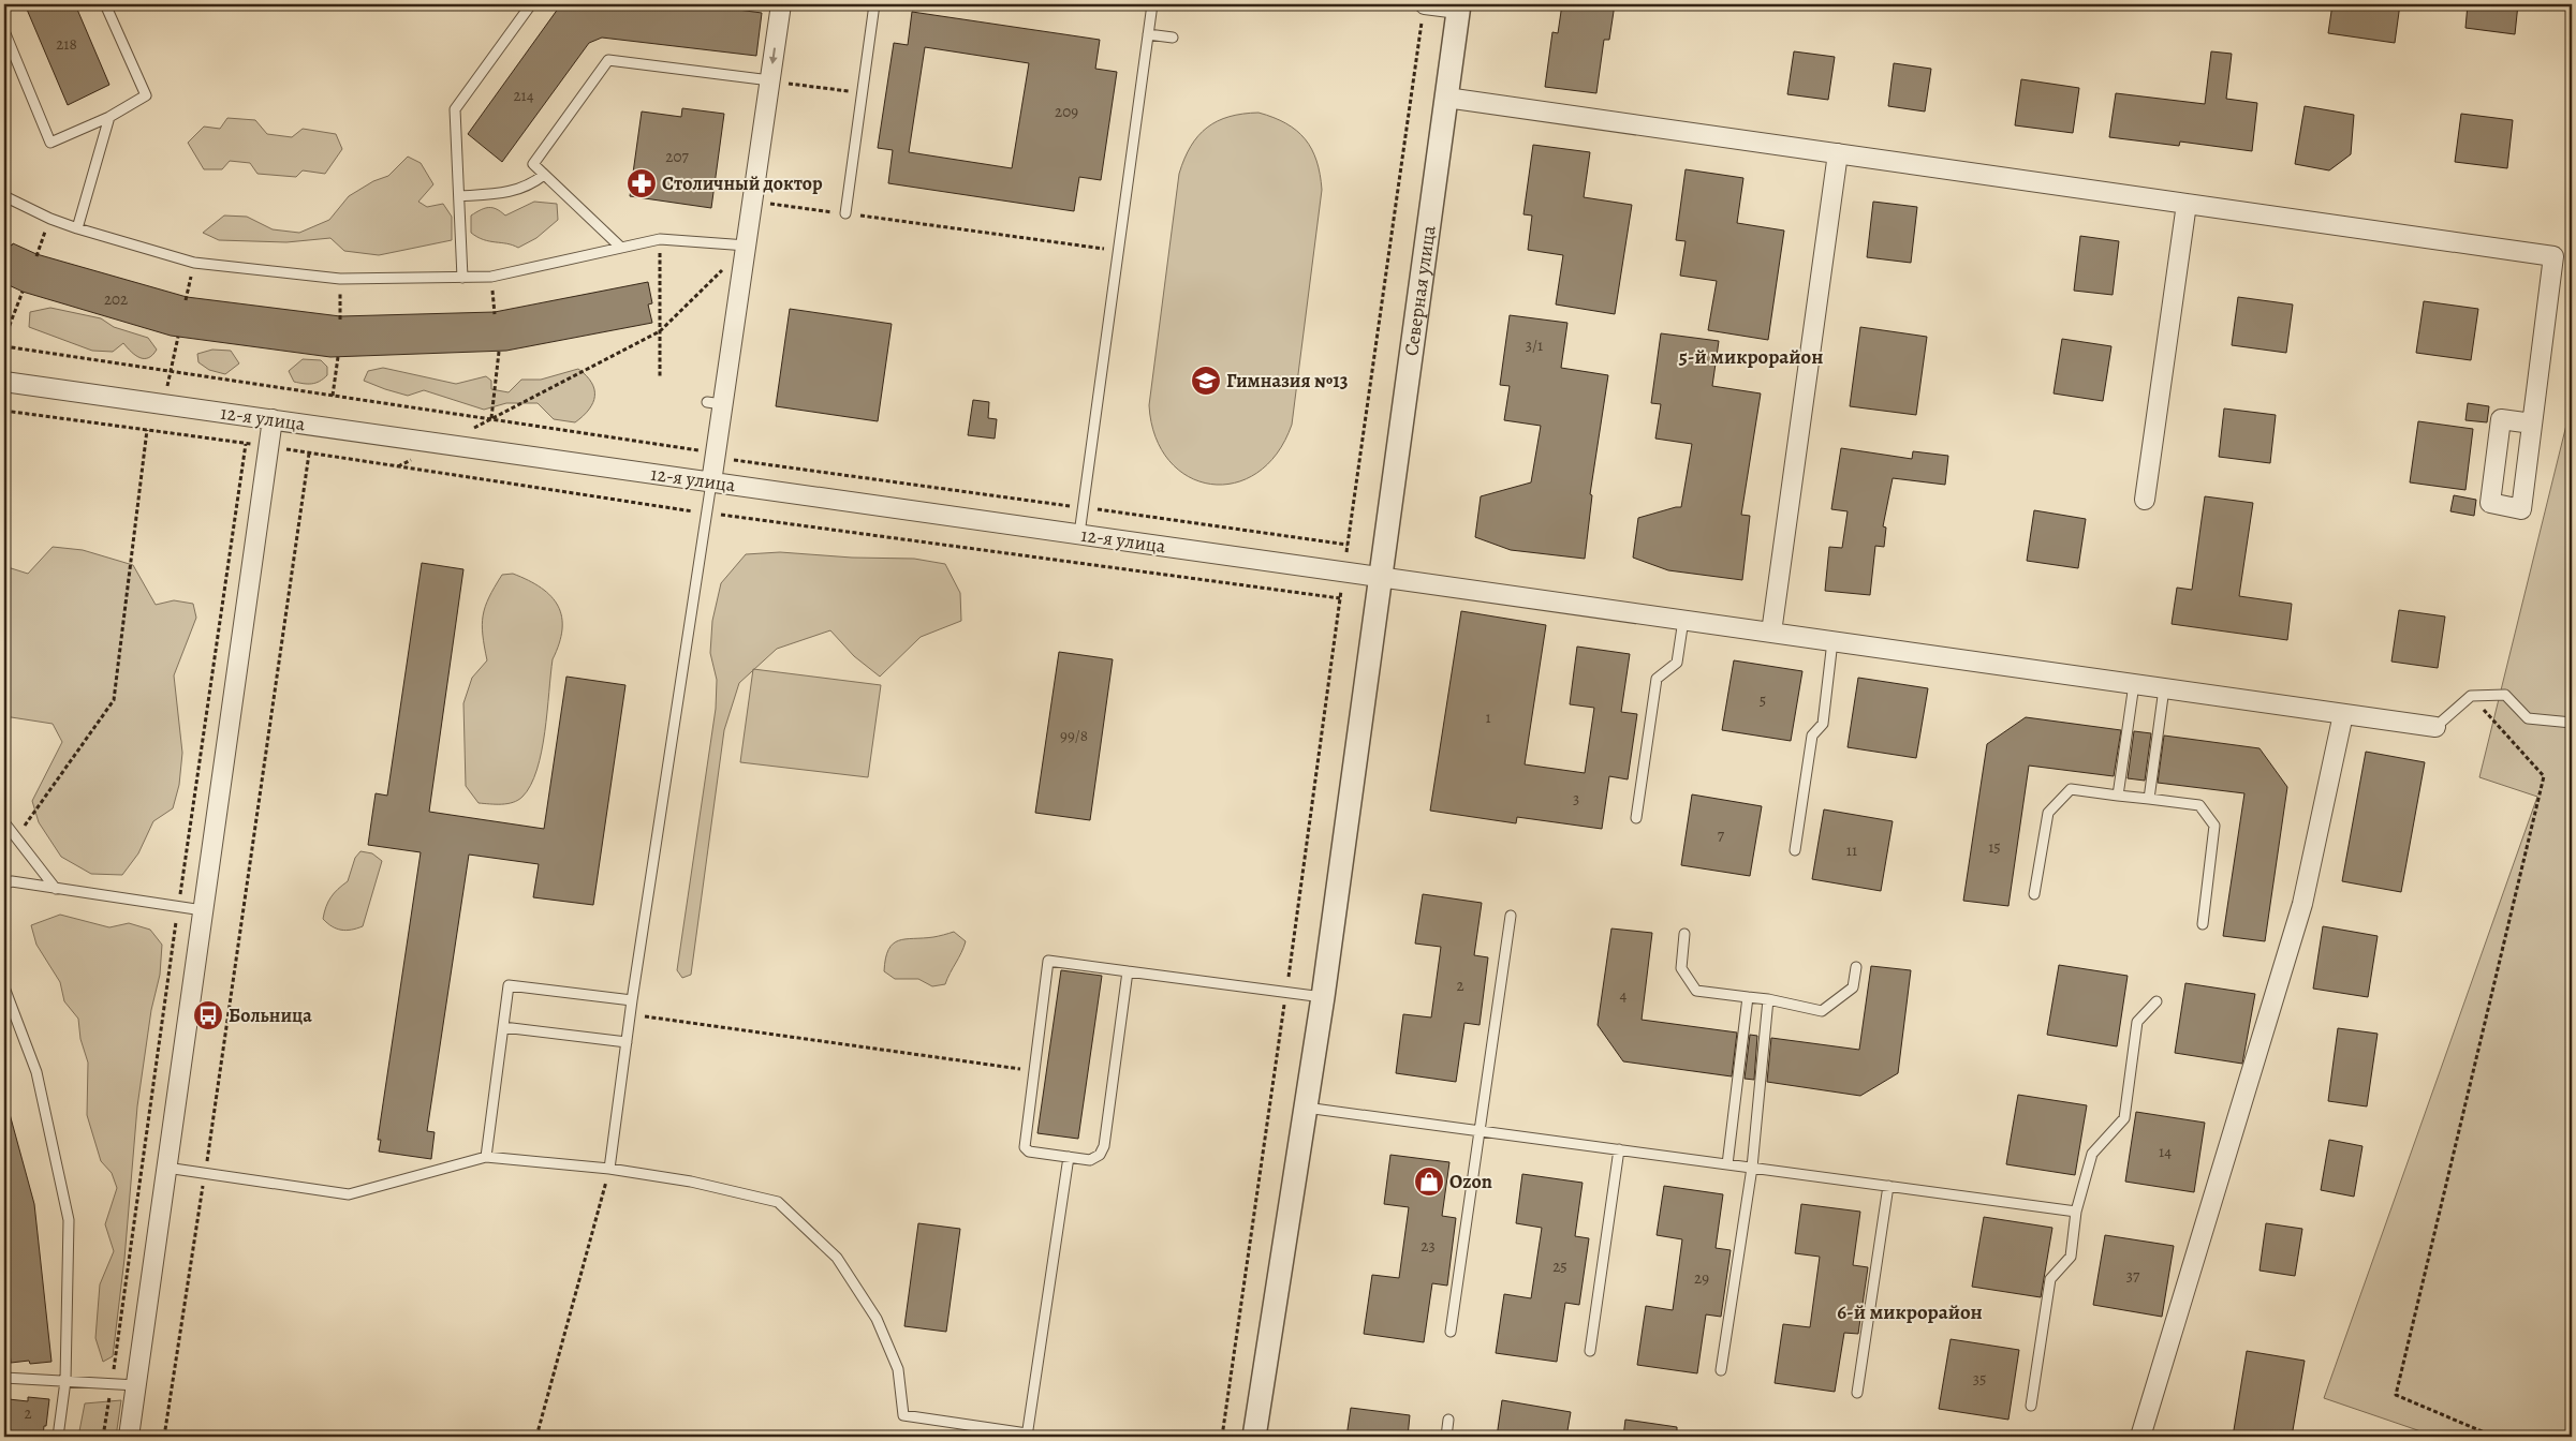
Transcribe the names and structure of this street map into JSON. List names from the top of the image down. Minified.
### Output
{"streets":{"street":["Северная улица","12-я улица"]},"crossings":[["Северная улица","12-я улица"]],"districts":["5-й микрорайон","6-й микрорайон"],"places":{"pharmacy":["Столичный доктор"],"school or university":["Гимназия №13"],"bus stop":["Больница"],"shop":["Ozon"]},"house_numbers":["218","214","209","207","202","3/1","5","1","99/8","3","7","15","11","2","4","14","23","25","37","29","35","2"]}
